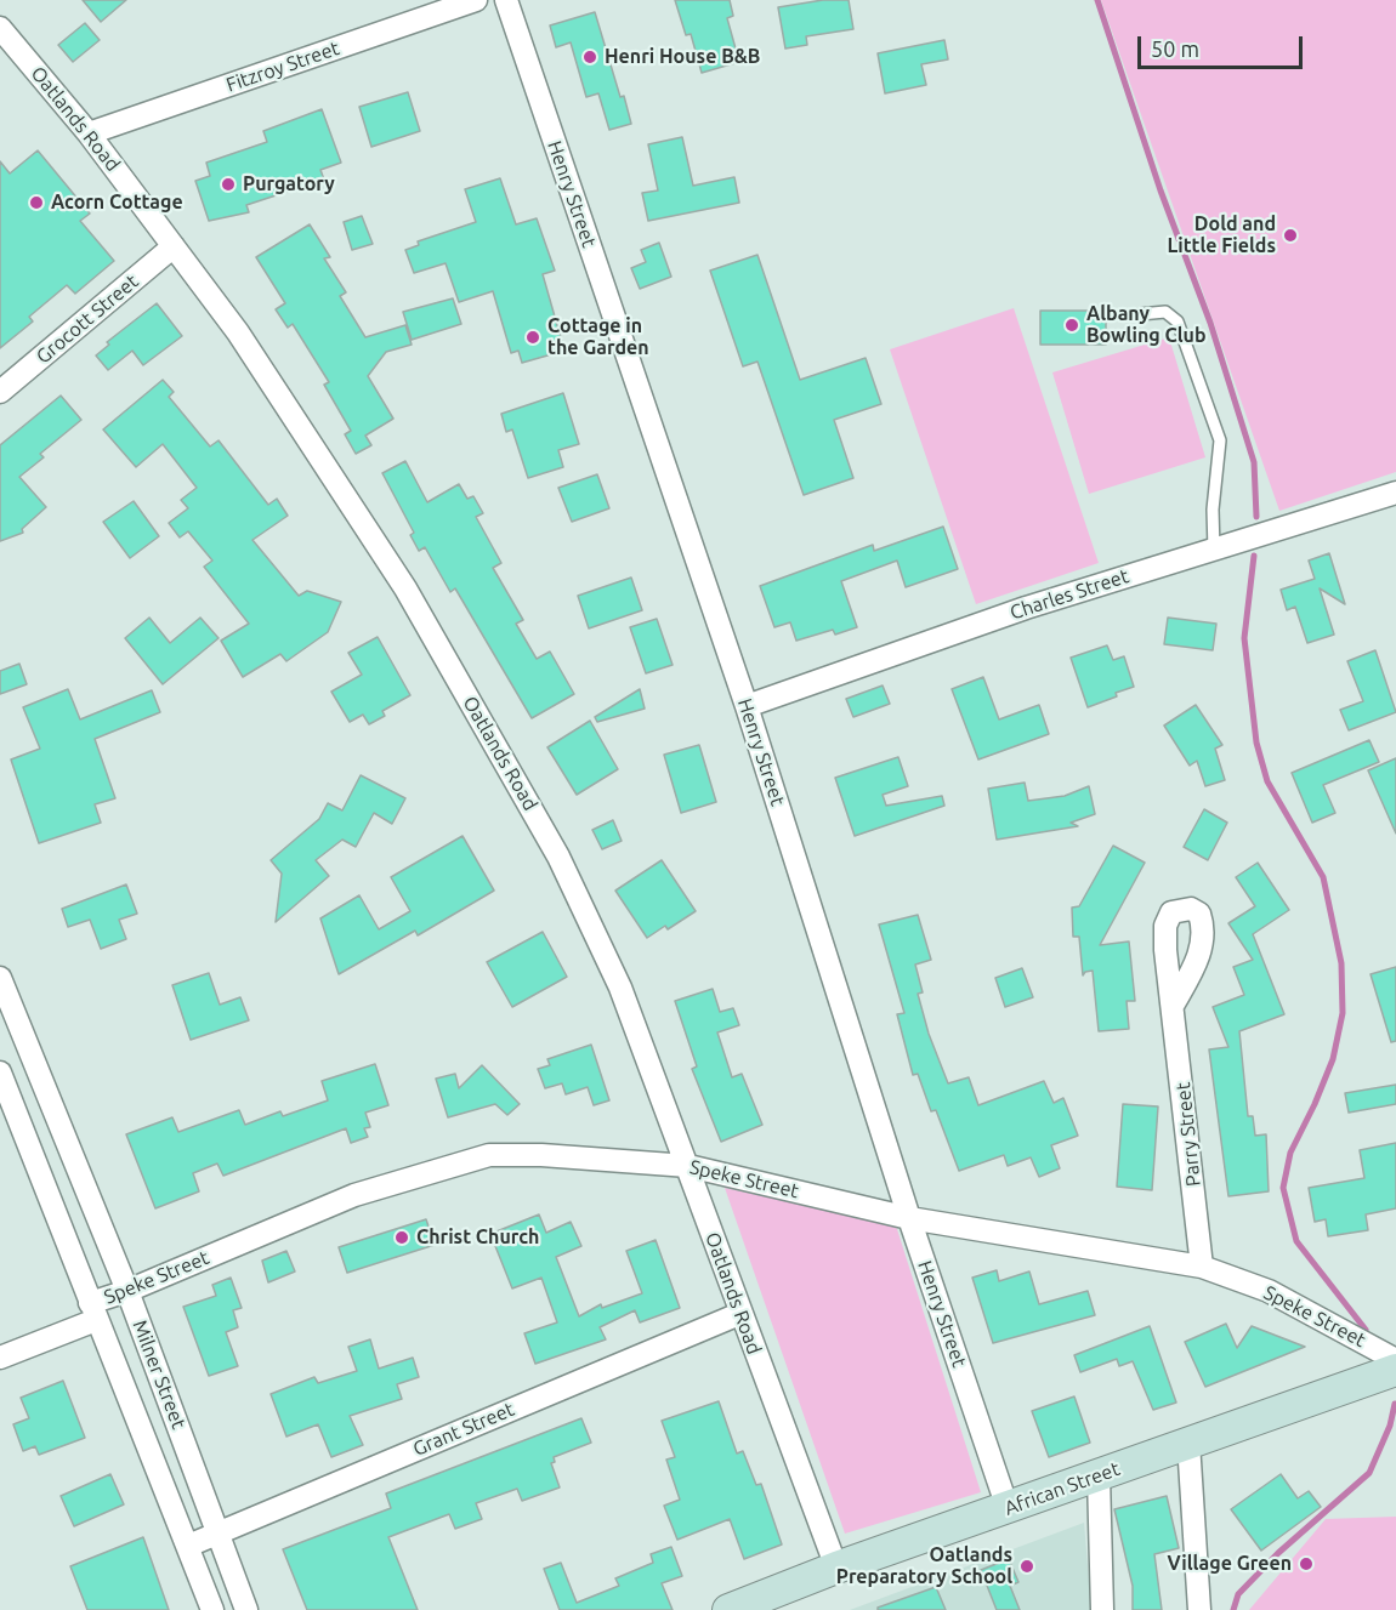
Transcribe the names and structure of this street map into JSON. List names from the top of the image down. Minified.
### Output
{"streets":{"street":["Fitzroy Street","Oatlands Road","Henry Street","Grocott Street","Charles Street","Parry Street","Speke Street","Milner Street","Grant Street","African Street"]},"crossings":[["Fitzroy Street","Oatlands Road"],["Oatlands Road","Grocott Street"],["Oatlands Road","Speke Street"],["Oatlands Road","Grant Street"],["Oatlands Road","African Street"],["Henry Street","Charles Street"],["Henry Street","Speke Street"],["Henry Street","African Street"],["Parry Street","Speke Street"],["Speke Street","Milner Street"],["Milner Street","Grant Street"]],"places":["Henri House B&B","Purgatory","Acorn Cottage","Dold and Little Fields","Albany Bowling Club","Cottage in the Garden","Christ Church","Village Green","Oatlands Preparatory School"],"scale_bar":"50 m"}
